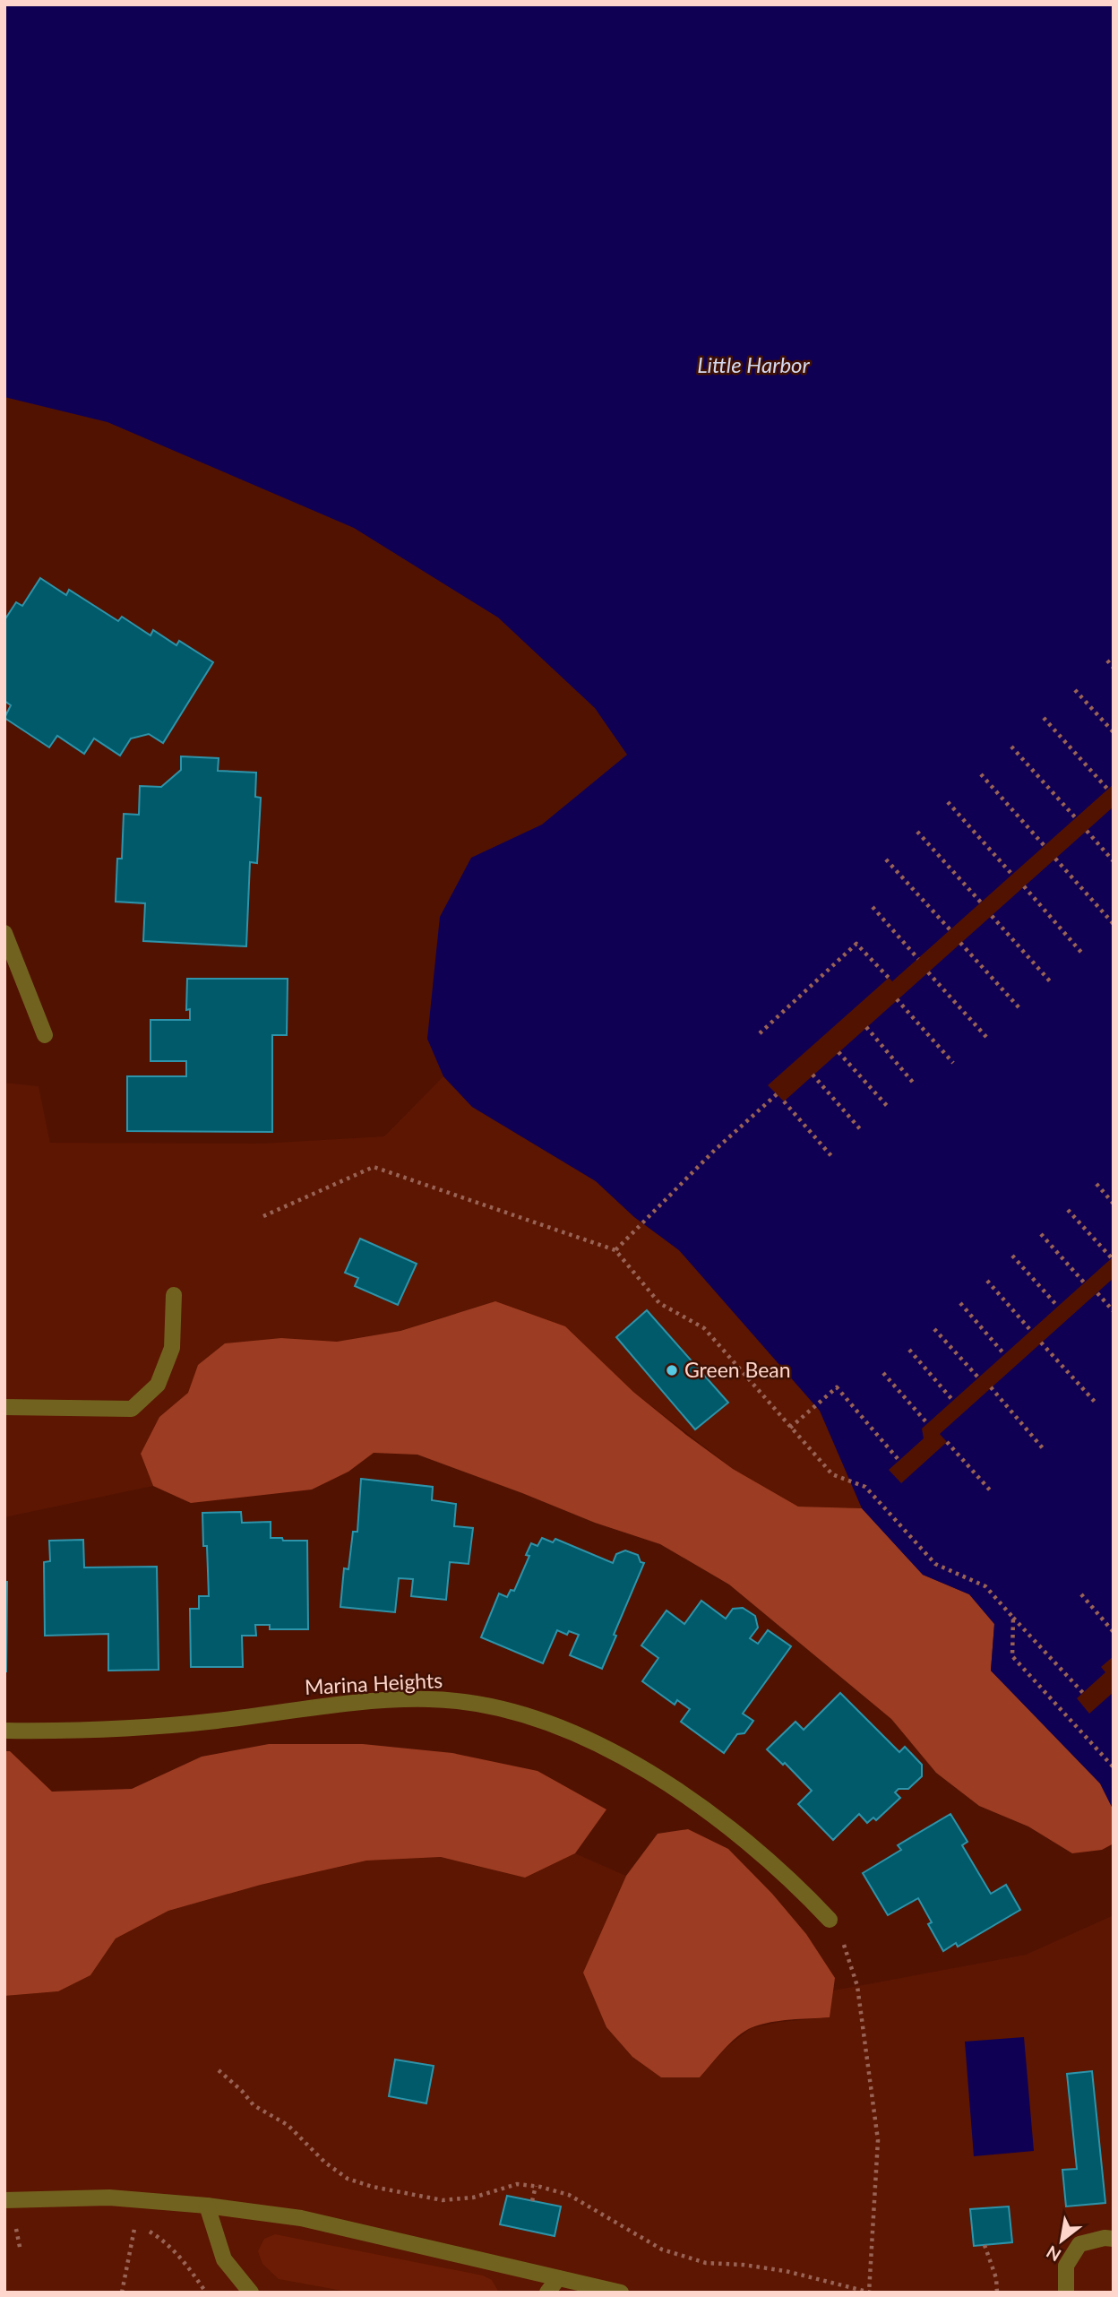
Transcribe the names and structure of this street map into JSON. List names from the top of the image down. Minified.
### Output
{"streets":{"street":["Marina Heights"]},"water":["Little Harbor"],"places":["Green Bean"],"north":"bottom left"}
